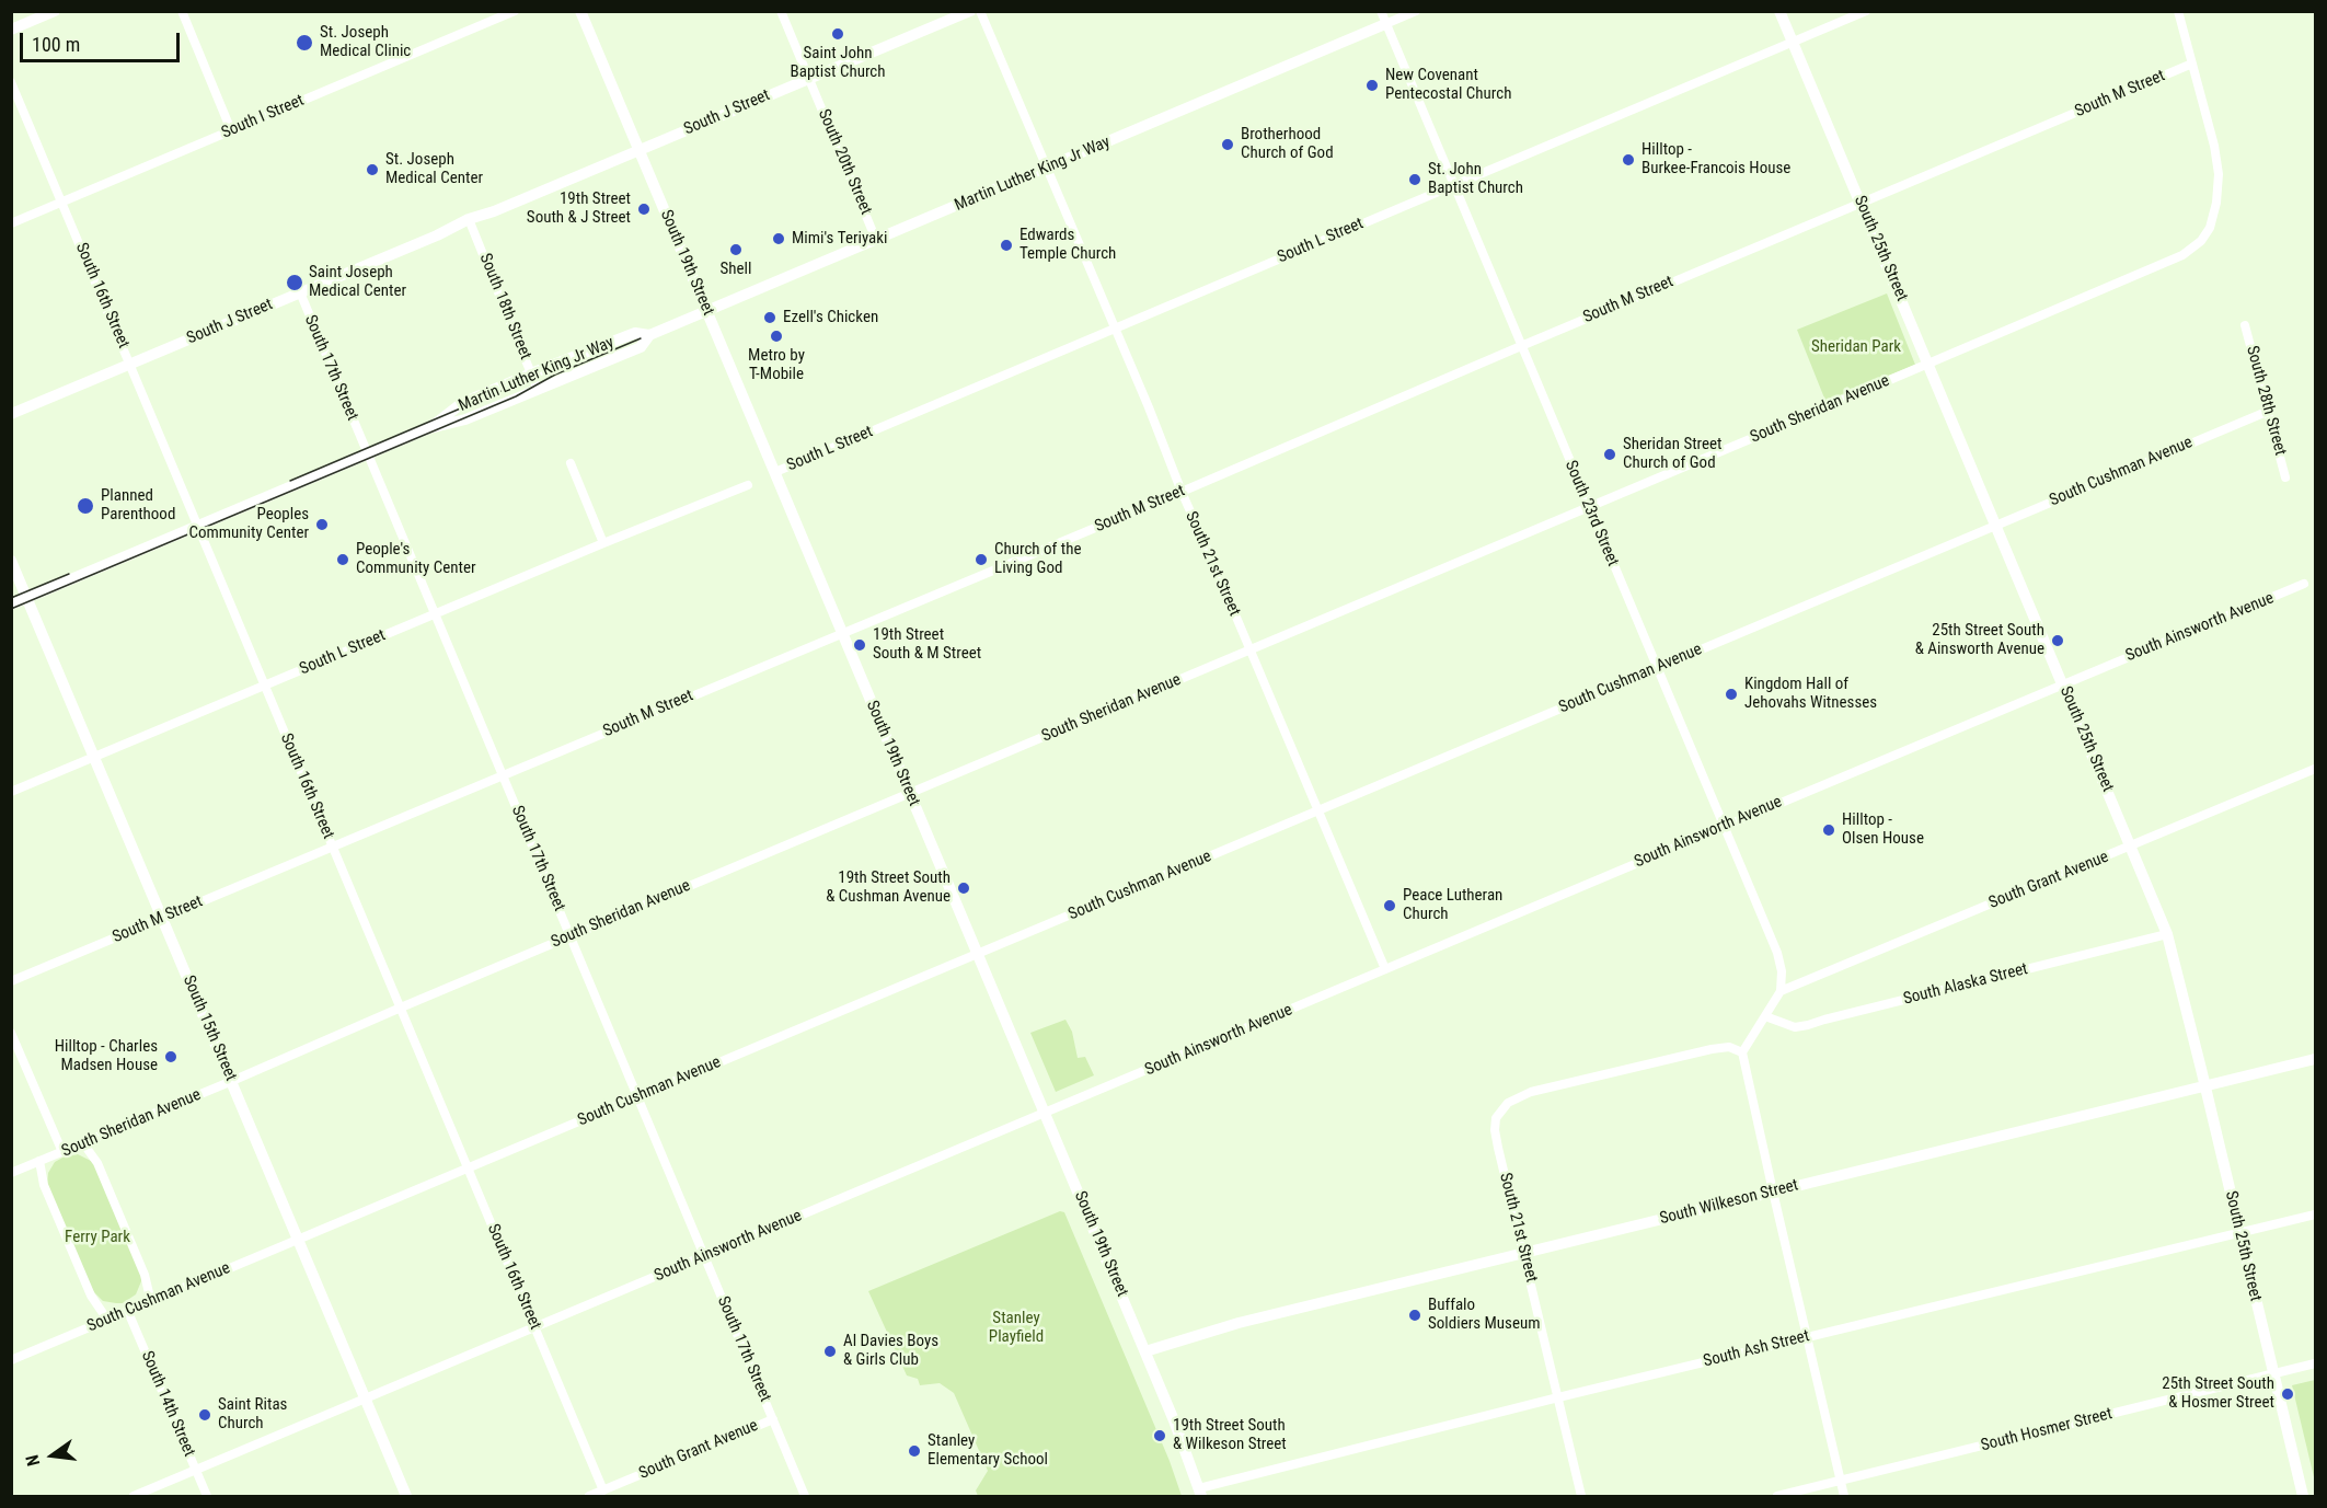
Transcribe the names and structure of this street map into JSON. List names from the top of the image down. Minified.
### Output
{"streets":{"street":["South M Street","South J Street","South I Street","South 20th Street","Martin Luther King Jr Way","South L Street","South 25th Street","South 19th Street","South 16th Street","South 18th Street","South 17th Street","South 28th Street","South Sheridan Avenue","South Cushman Avenue","South 23rd Street","South 21st Street","South Ainsworth Avenue","South Grant Avenue","South Alaska Street","South 15th Street","South Wilkeson Street","South Ash Street","South 14th Street","South Hosmer Street"]},"crossings":[["South M Street","South 25th Street"],["South M Street","South 19th Street"],["South M Street","South 16th Street"],["South M Street","South 17th Street"],["South M Street","South Sheridan Avenue"],["South M Street","South 23rd Street"],["South M Street","South 21st Street"],["South M Street","South 15th Street"],["South J Street","South 20th Street"],["South J Street","South 19th Street"],["South J Street","South 16th Street"],["South J Street","South 17th Street"],["South I Street","South 16th Street"],["South 20th Street","Martin Luther King Jr Way"],["Martin Luther King Jr Way","South 19th Street"],["Martin Luther King Jr Way","South 16th Street"],["Martin Luther King Jr Way","South 18th Street"],["Martin Luther King Jr Way","South 17th Street"],["Martin Luther King Jr Way","South 23rd Street"],["Martin Luther King Jr Way","South 21st Street"],["Martin Luther King Jr Way","South 15th Street"],["South L Street","South 25th Street"],["South L Street","South 19th Street"],["South L Street","South 16th Street"],["South L Street","South 17th Street"],["South L Street","South 23rd Street"],["South L Street","South 21st Street"],["South L Street","South 15th Street"],["South 25th Street","South Sheridan Avenue"],["South 25th Street","South Cushman Avenue"],["South 25th Street","South Ainsworth Avenue"],["South 25th Street","South Grant Avenue"],["South 25th Street","South Alaska Street"],["South 25th Street","South Wilkeson Street"],["South 25th Street","South Ash Street"],["South 25th Street","South Hosmer Street"],["South 19th Street","South Sheridan Avenue"],["South 19th Street","South Cushman Avenue"],["South 19th Street","South Ainsworth Avenue"],["South 19th Street","South Wilkeson Street"],["South 19th Street","South Ash Street"],["South 16th Street","South Sheridan Avenue"],["South 16th Street","South Cushman Avenue"],["South 16th Street","South Ainsworth Avenue"],["South 16th Street","South Grant Avenue"],["South 17th Street","South Sheridan Avenue"],["South 17th Street","South Cushman Avenue"],["South 17th Street","South Ainsworth Avenue"],["South 17th Street","South Grant Avenue"],["South 28th Street","South Cushman Avenue"],["South Sheridan Avenue","South 23rd Street"],["South Sheridan Avenue","South 21st Street"],["South Sheridan Avenue","South 15th Street"],["South Cushman Avenue","South 23rd Street"],["South Cushman Avenue","South 21st Street"],["South Cushman Avenue","South 15th Street"],["South Cushman Avenue","South 14th Street"],["South 23rd Street","South Ainsworth Avenue"],["South 23rd Street","South Grant Avenue"],["South 21st Street","South Ainsworth Avenue"],["South 21st Street","South Wilkeson Street"],["South 21st Street","South Ash Street"],["South Ainsworth Avenue","South 15th Street"],["South Ainsworth Avenue","South 14th Street"]],"parks":["Sheridan Park","Ferry Park","Stanley Playfield"],"places":["Saint John Baptist Church","St. Joseph Medical Clinic","New Covenant Pentecostal Church","Brotherhood Church of God","Hilltop - Burkee-Francois House","St. Joseph Medical Center","St. John Baptist Church","19th Street South & J Street","Mimi's Teriyaki","Edwards Temple Church","Shell","Saint Joseph Medical Center","Ezell's Chicken","Metro by T-Mobile","Sheridan Street Church of God","Planned Parenthood","Peoples Community Center","People's Community Center","Church of the Living God","25th Street South & Ainsworth Avenue","19th Street South & M Street","Kingdom Hall of Jehovahs Witnesses","Hilltop - Olsen House","19th Street South & Cushman Avenue","Peace Lutheran Church","Hilltop - Charles Madsen House","Buffalo Soldiers Museum","Al Davies Boys & Girls Club","25th Street South & Hosmer Street","Saint Ritas Church","19th Street South & Wilkeson Street","Stanley Elementary School"],"scale_bar":"100 m","north":"left"}
